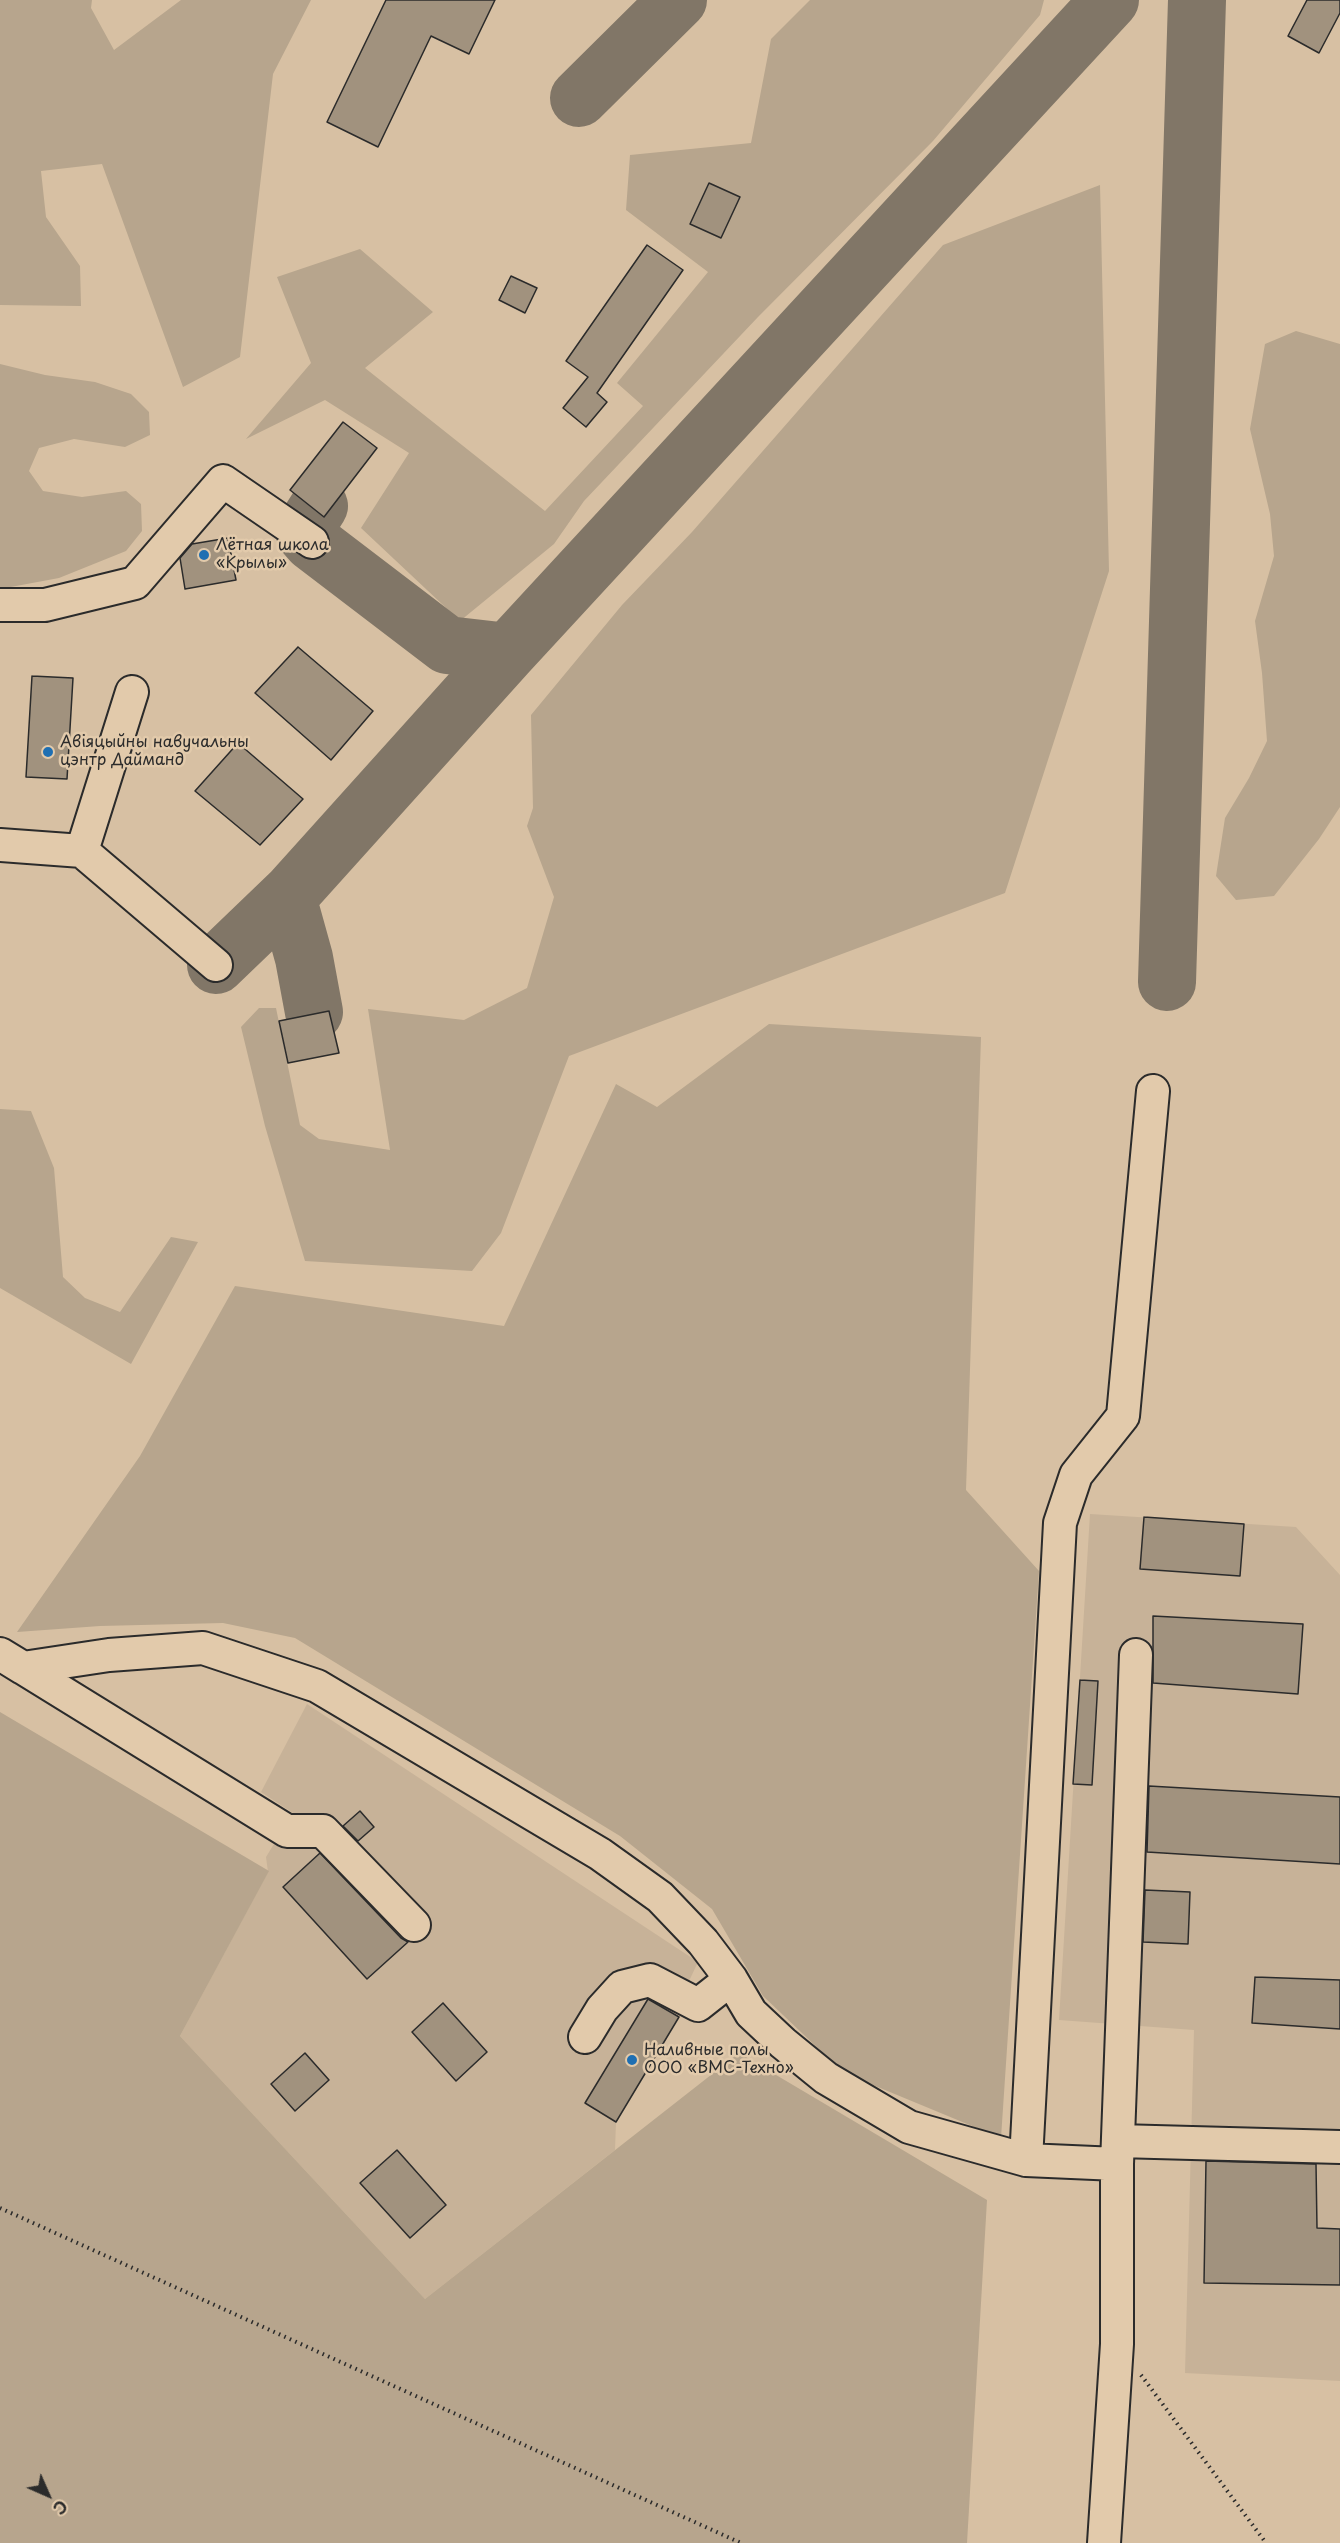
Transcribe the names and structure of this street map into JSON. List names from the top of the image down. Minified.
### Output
{"places":["Лётная школа «Крылы»","Авіяцыйны навучальны цэнтр Дайманд","Наливные полы ООО «ВМС-Техно»"],"north":"bottom right"}
